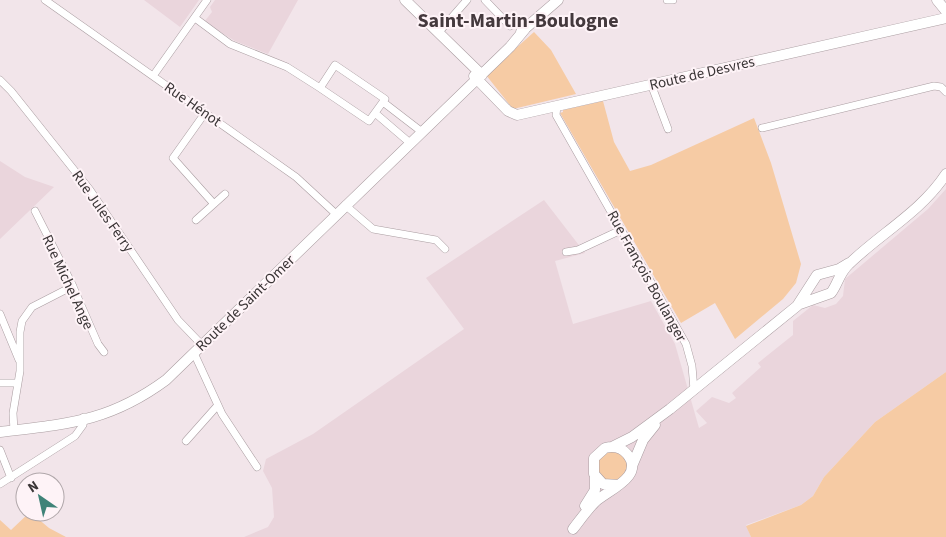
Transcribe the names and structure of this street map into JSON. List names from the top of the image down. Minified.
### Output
{"streets":{"street":["Route de Desvres","Rue Hénot","Rue Jules Ferry","Rue François Boulanger","Rue Michel Ange","Route de Saint-Omer"]},"crossings":[["Route de Desvres","Rue François Boulanger"],["Route de Desvres","Route de Saint-Omer"],["Rue Hénot","Route de Saint-Omer"],["Rue Jules Ferry","Route de Saint-Omer"]],"districts":["Saint-Martin-Boulogne"],"north":"top left"}
